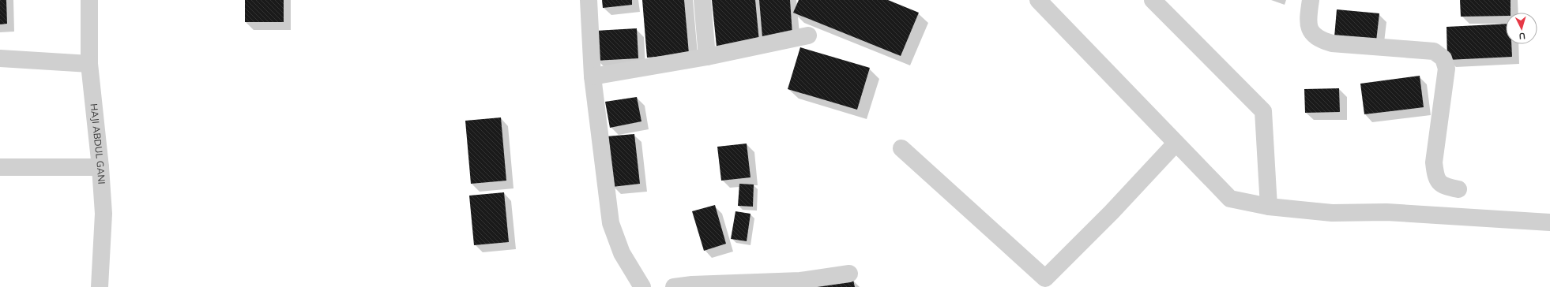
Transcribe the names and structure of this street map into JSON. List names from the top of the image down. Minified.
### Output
{"streets":{"street":["HAJI ABDUL GANI"]},"north":"bottom"}
